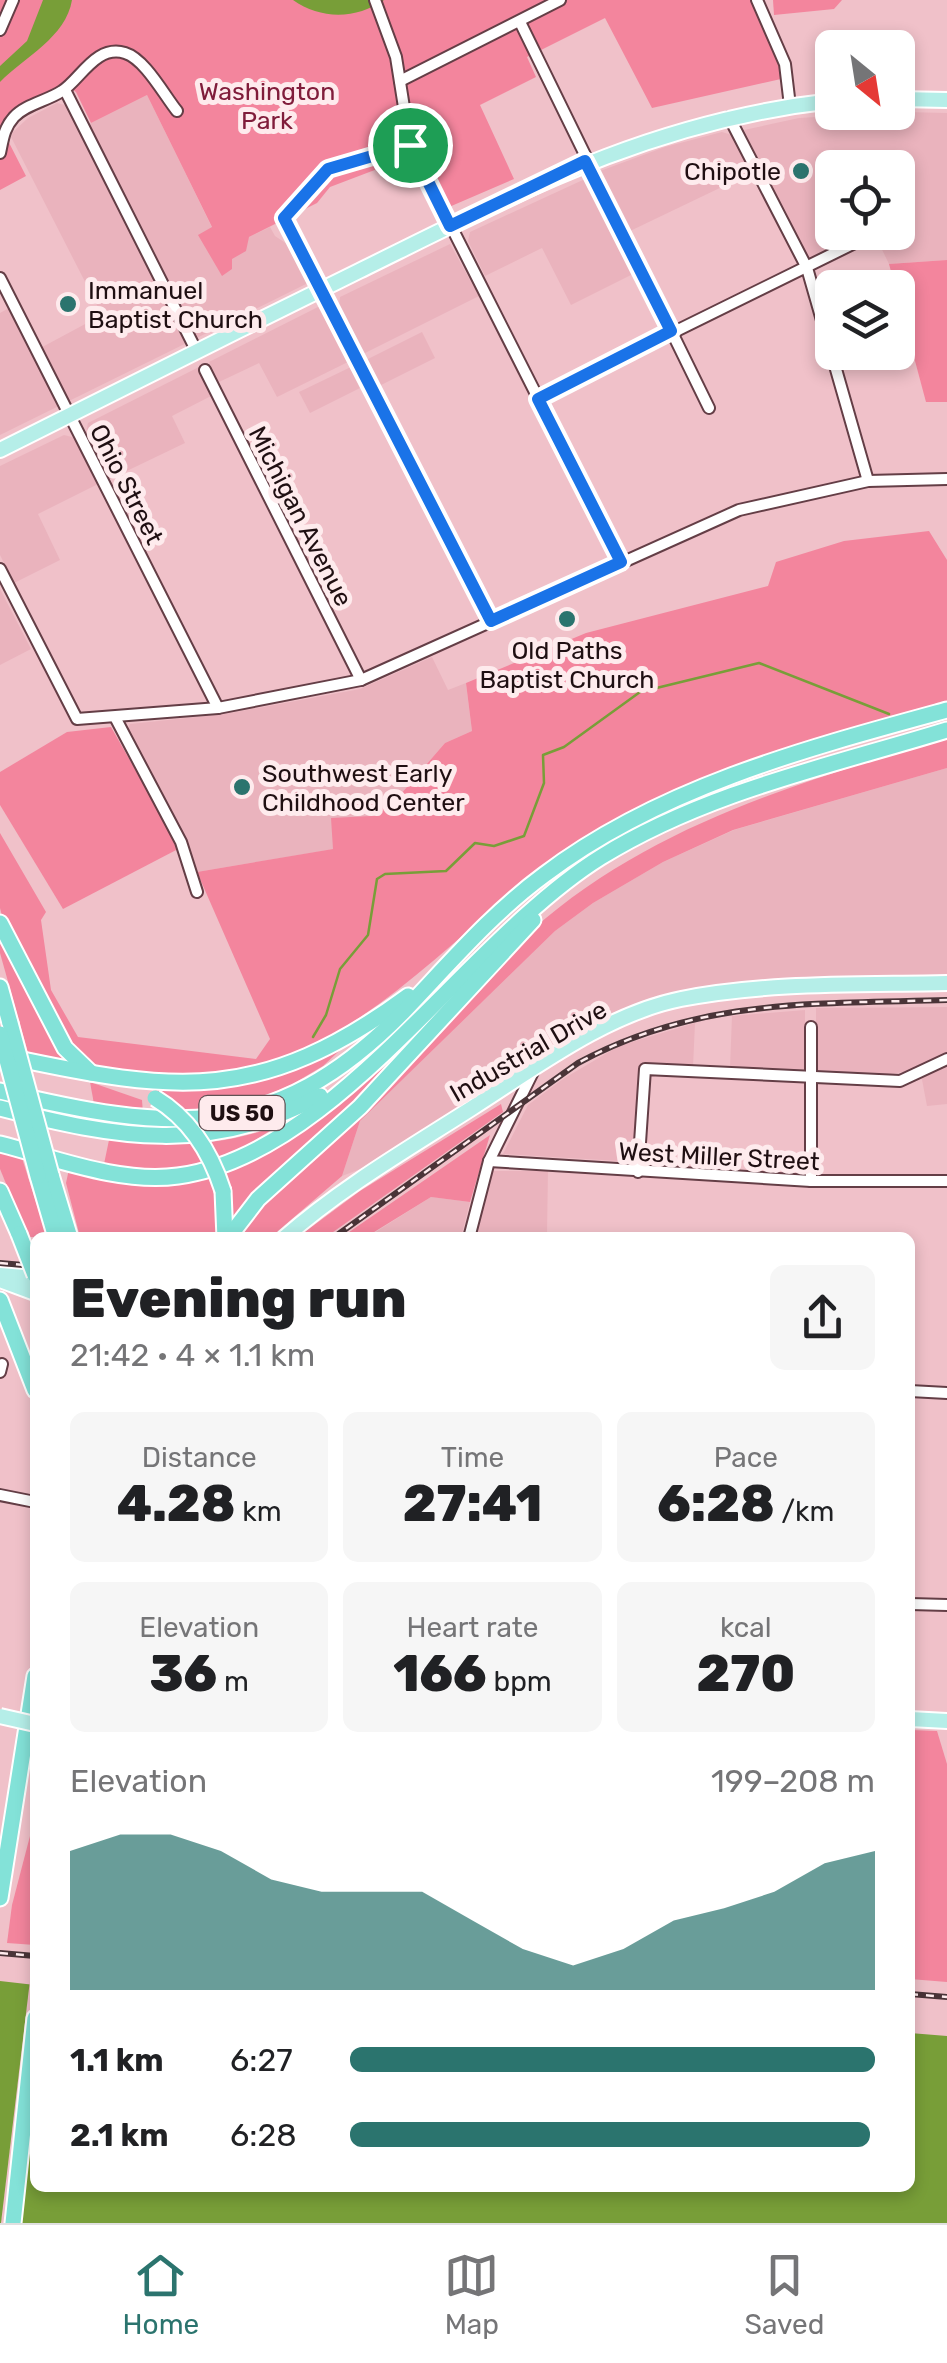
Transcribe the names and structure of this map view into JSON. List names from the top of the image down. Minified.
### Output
{"streets":{"highway":["US 50"],"main road":["Industrial Drive"],"street":["Ohio Street","Michigan Avenue","West Miller Street"]},"parks":["Washington Park"],"places":["Chipotle","Immanuel Baptist Church","Old Paths Baptist Church","Southwest Early Childhood Center"],"north":"bottom right","page":{"heading":["Evening run","21:42 · 4 × 1.1 km"],"stats":[["Distance","4.28 km"],["Time","27:41"],["Pace","6:28 /km"],["Elevation","36 m"],["Heart rate","166 bpm"],["kcal","270"]],"chart":["Elevation","199–208 m"],"list":[{"name":"1.1 km","note":"6:27"},{"name":"2.1 km","note":"6:28"}],"tabs":["Home","Map","Saved"]}}
